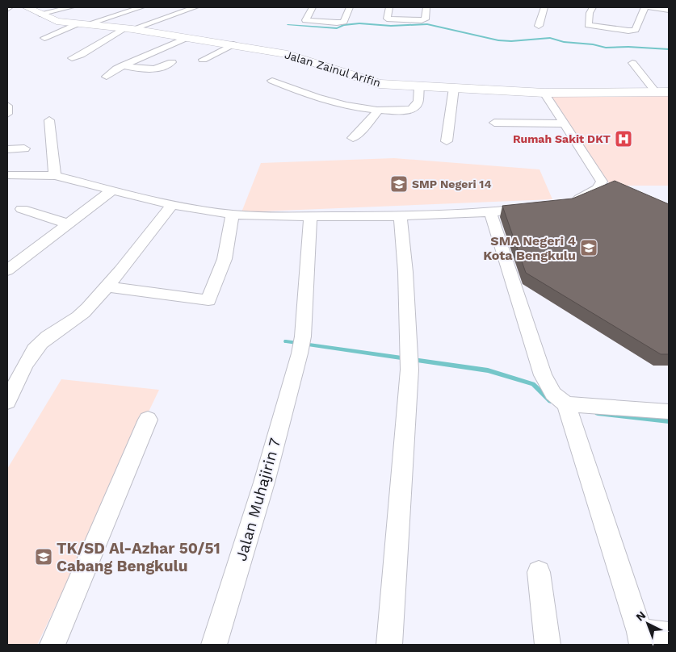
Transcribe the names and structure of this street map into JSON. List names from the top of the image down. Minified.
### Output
{"streets":{"street":["Jalan Zainul Arifin","Jalan Muhajirin 7"]},"places":{"hospital":["Rumah Sakit DKT"],"school or university":["SMP Negeri 14","SMA Negeri 4 Kota Bengkulu","TK/SD Al-Azhar 50/51 Cabang Bengkulu"]},"north":"top left"}
